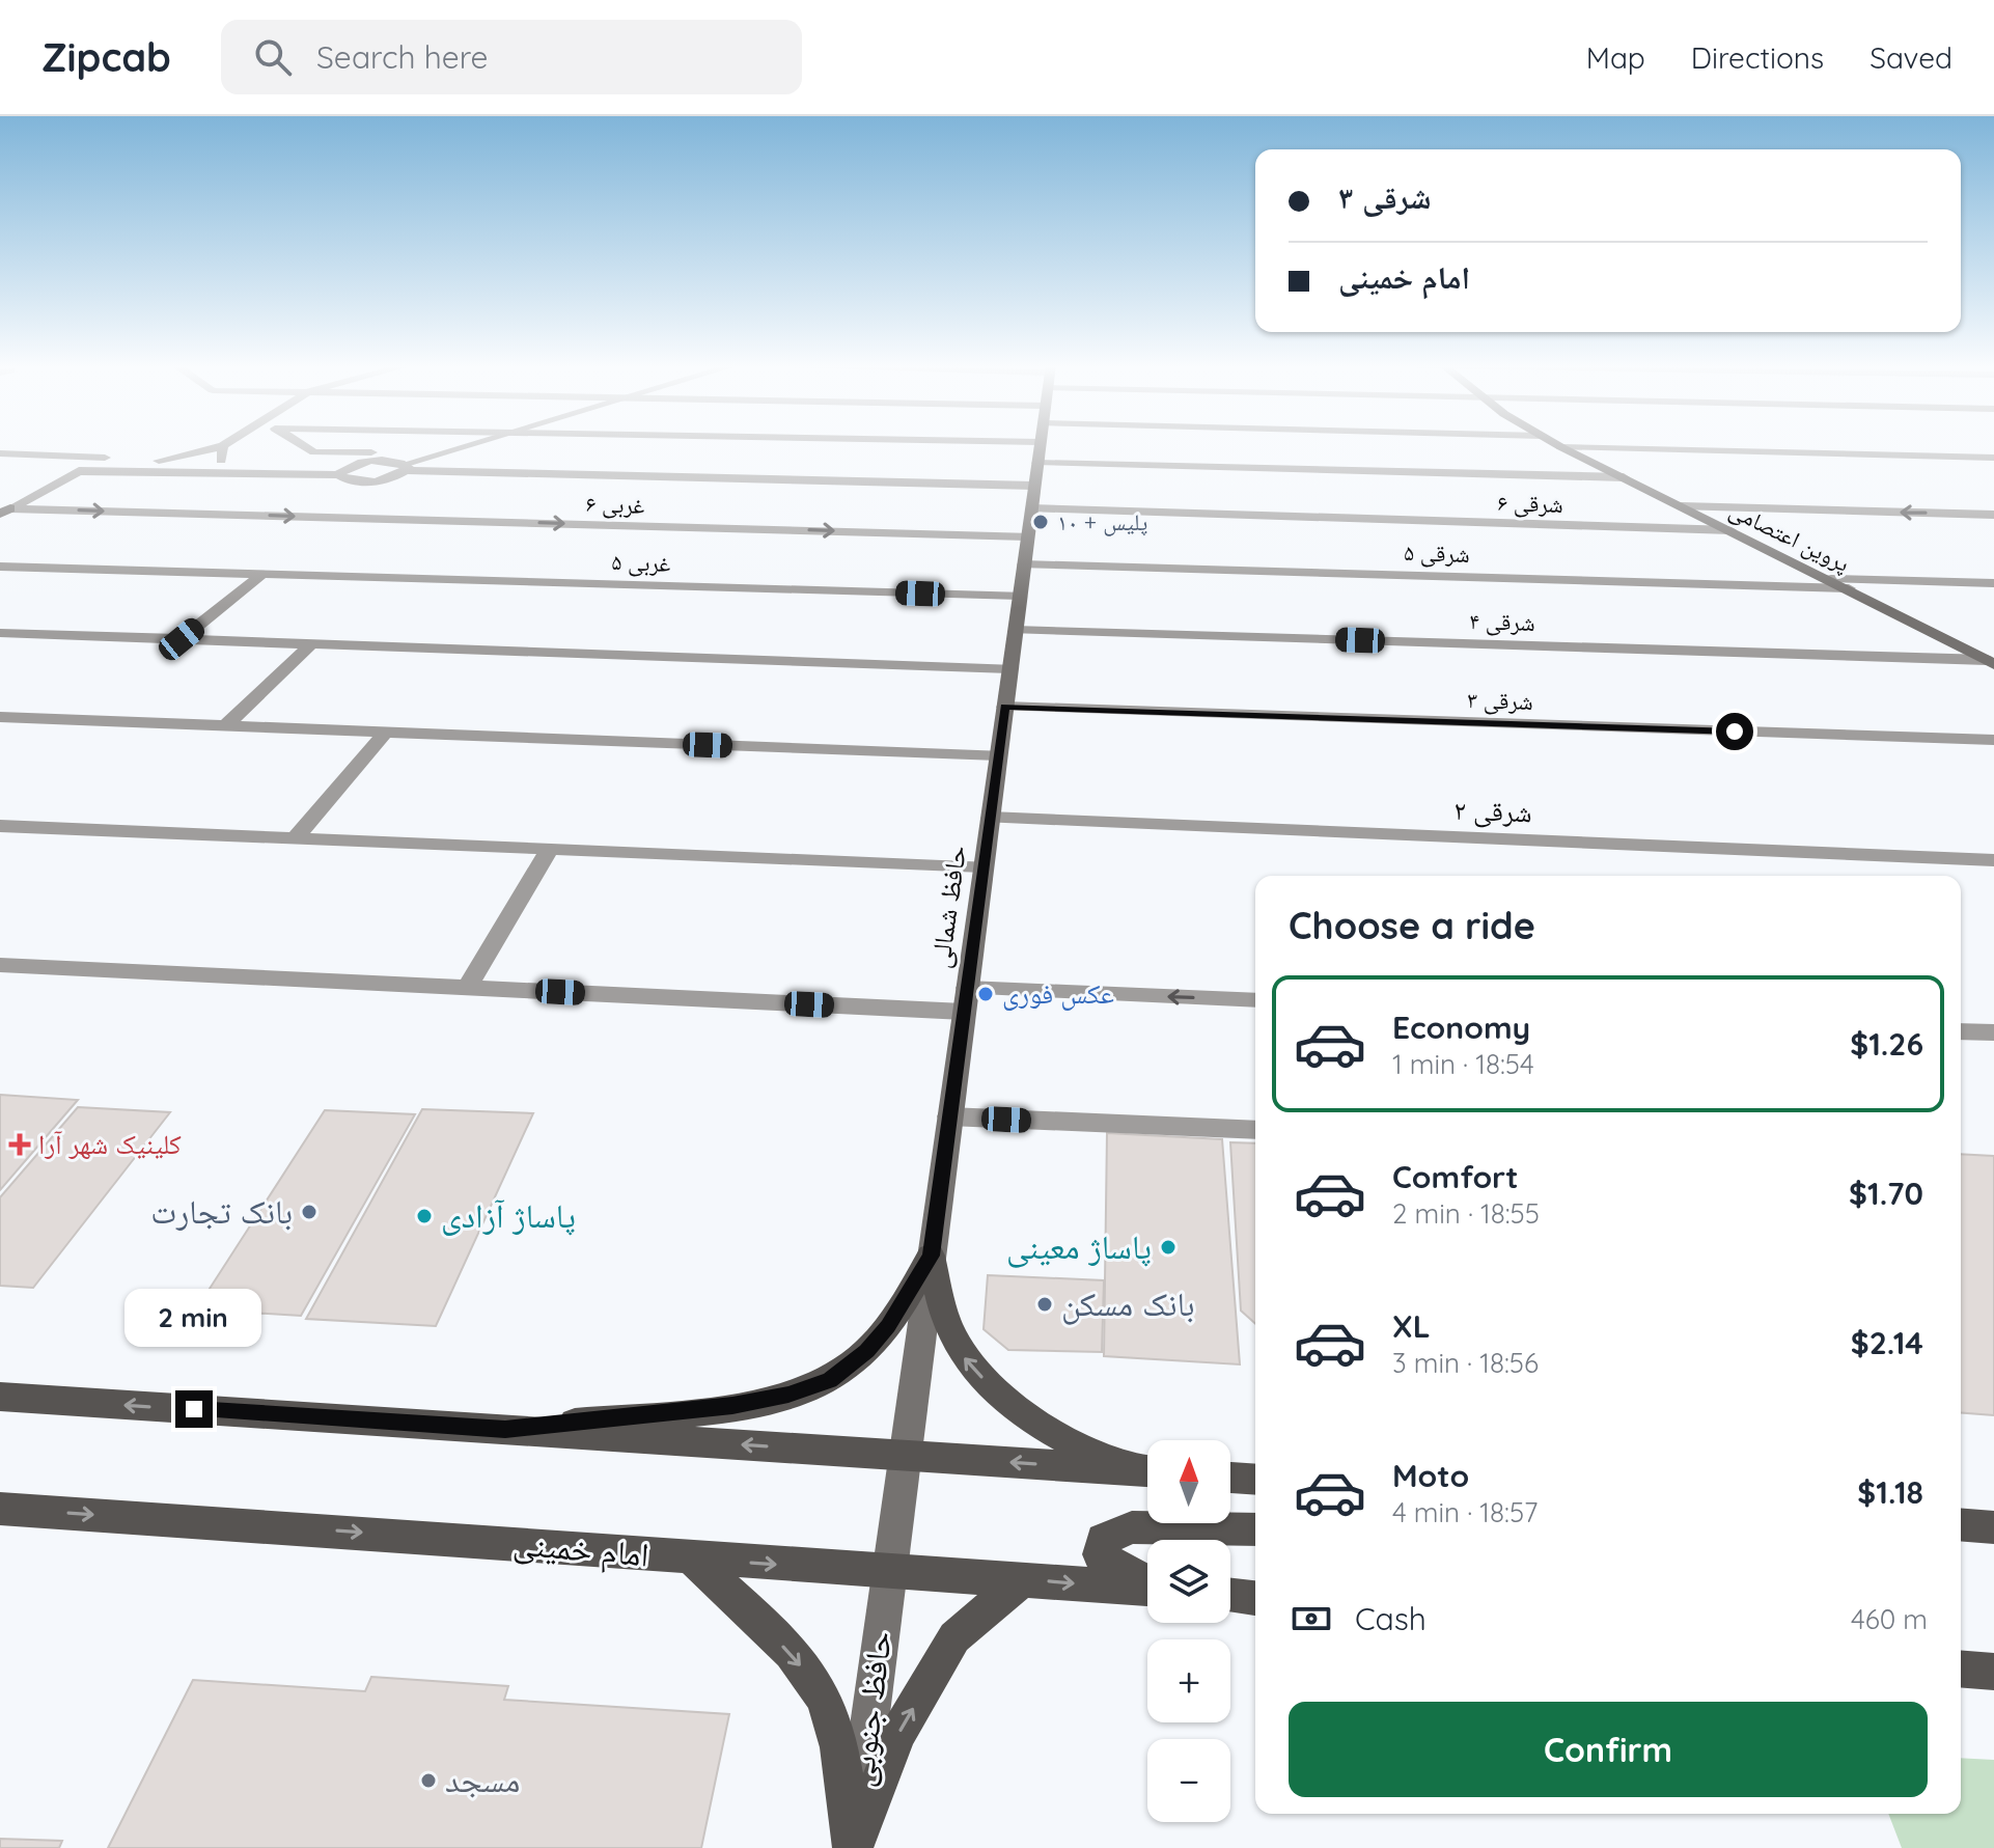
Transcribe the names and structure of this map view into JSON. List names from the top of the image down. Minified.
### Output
{"streets":{"main road":["پروین اعتصامی","حافظ شمالی","امام خمینی","حافظ جنوبی"],"street":["۶ شرقی","۶ غربی","۵ شرقی","۵ غربی","۴ شرقی","۳ شرقی","۲ شرقی"]},"crossings":[["۶ شرقی","پروین اعتصامی"],["۶ شرقی","حافظ شمالی"],["۶ غربی","حافظ شمالی"],["پروین اعتصامی","۵ شرقی"],["پروین اعتصامی","۴ شرقی"],["۵ شرقی","حافظ شمالی"],["۵ غربی","حافظ شمالی"],["۴ شرقی","حافظ شمالی"],["۳ شرقی","حافظ شمالی"],["۲ شرقی","حافظ شمالی"],["حافظ شمالی","حافظ جنوبی"],["امام خمینی","حافظ جنوبی"]],"places":{"other":["پلیس + ۱۰","عکس فوری","بانک تجارت","پاساژ آزادی","پاساژ معینی","بانک مسکن","مسجد"],"health":["کلینیک شهر آرا"]},"north":"top","page":{"header":"Zipcab","search":"Search here","nav":["Map","Directions","Saved"],"banner":["۳ شرقی","امام خمینی"],"heading":"Choose a ride","list":[{"name":"Economy","note":"1 min · 18:54","value":"$1.26"},{"name":"Comfort","note":"2 min · 18:55","value":"$1.70"},{"name":"XL","note":"3 min · 18:56","value":"$2.14"},{"name":"Moto","note":"4 min · 18:57","value":"$1.18"}],"bubble":"2 min","map_buttons":["+","−"],"pay":["Cash","460 m"],"buttons":"Confirm"}}
